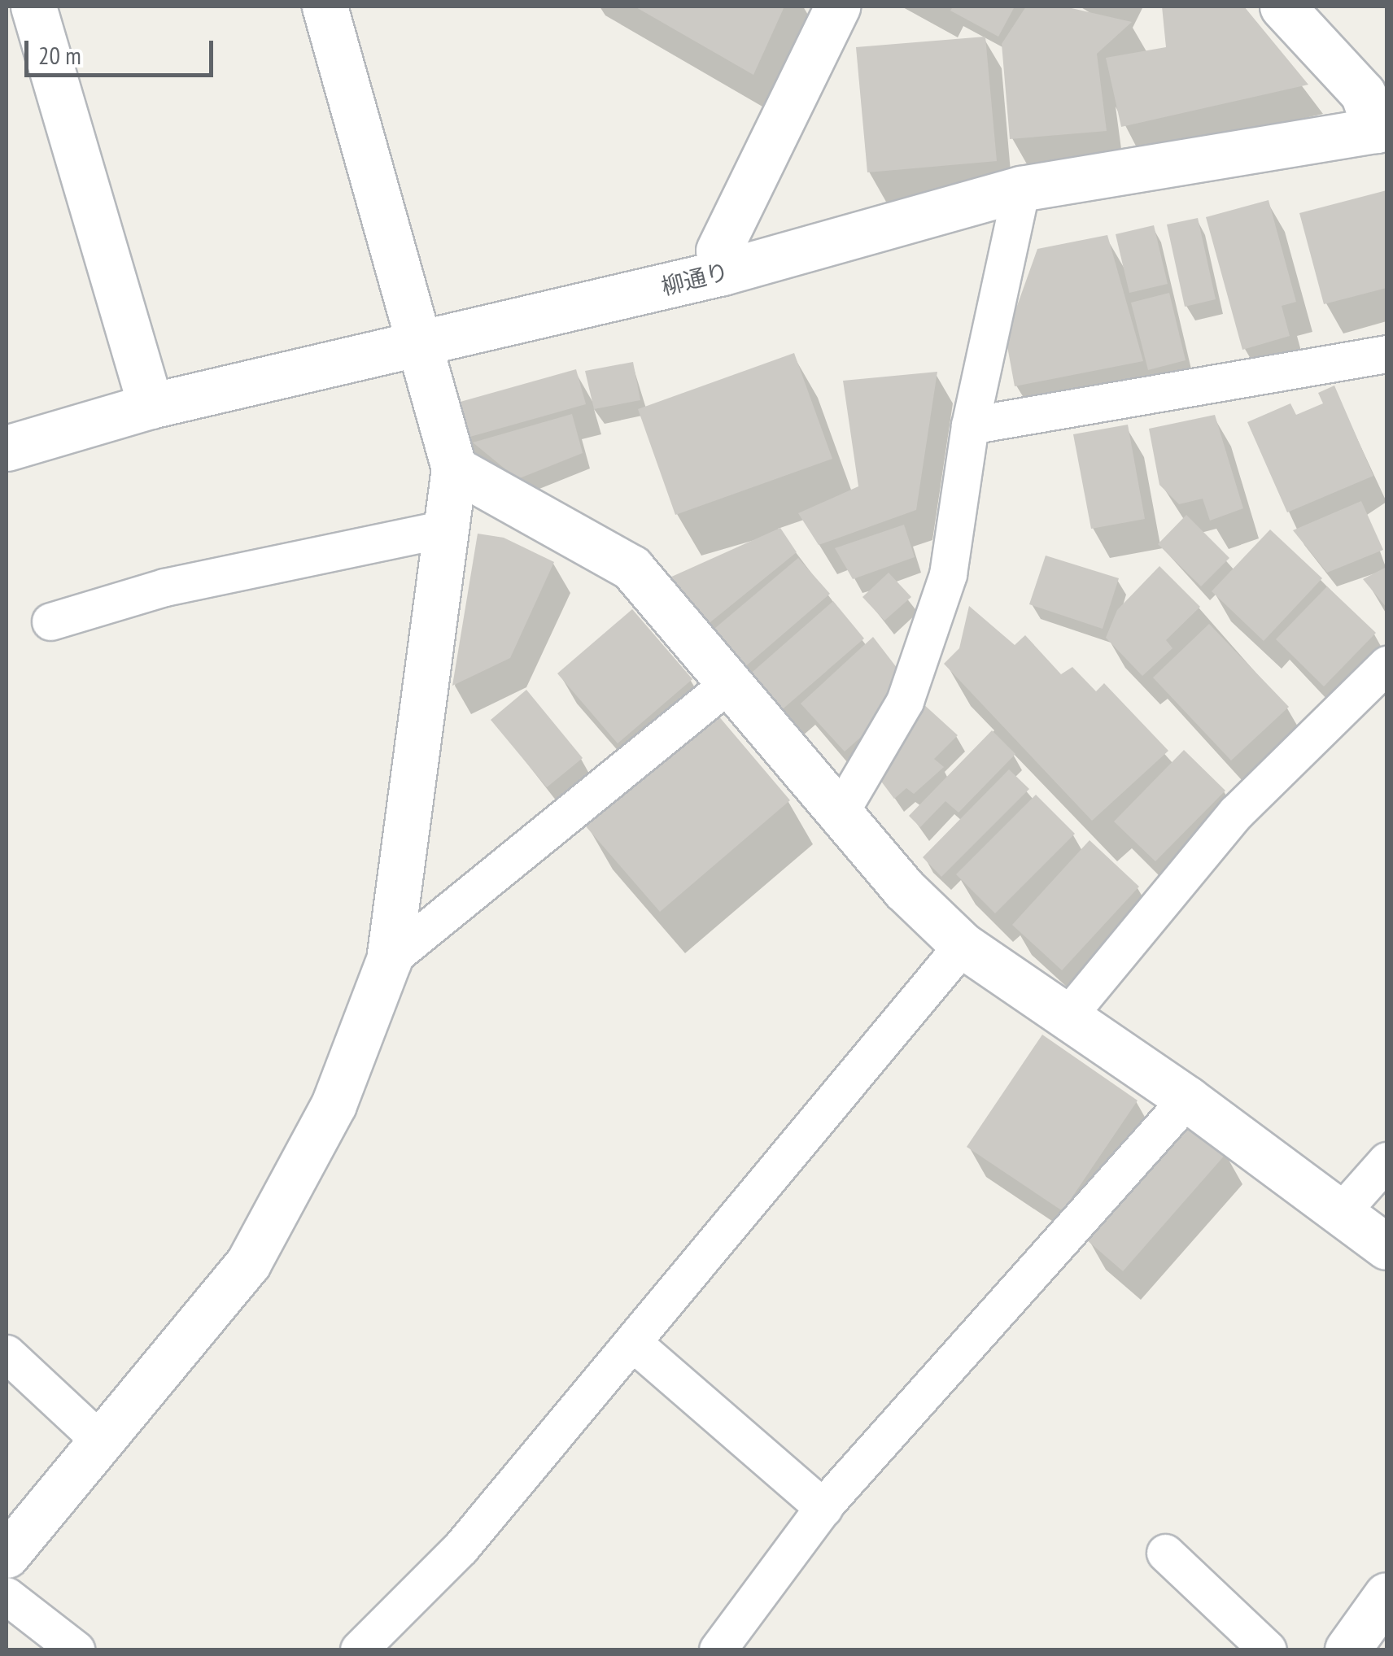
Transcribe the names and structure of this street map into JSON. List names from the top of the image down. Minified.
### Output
{"streets":{"street":["柳通り"]},"scale_bar":"20 m"}
